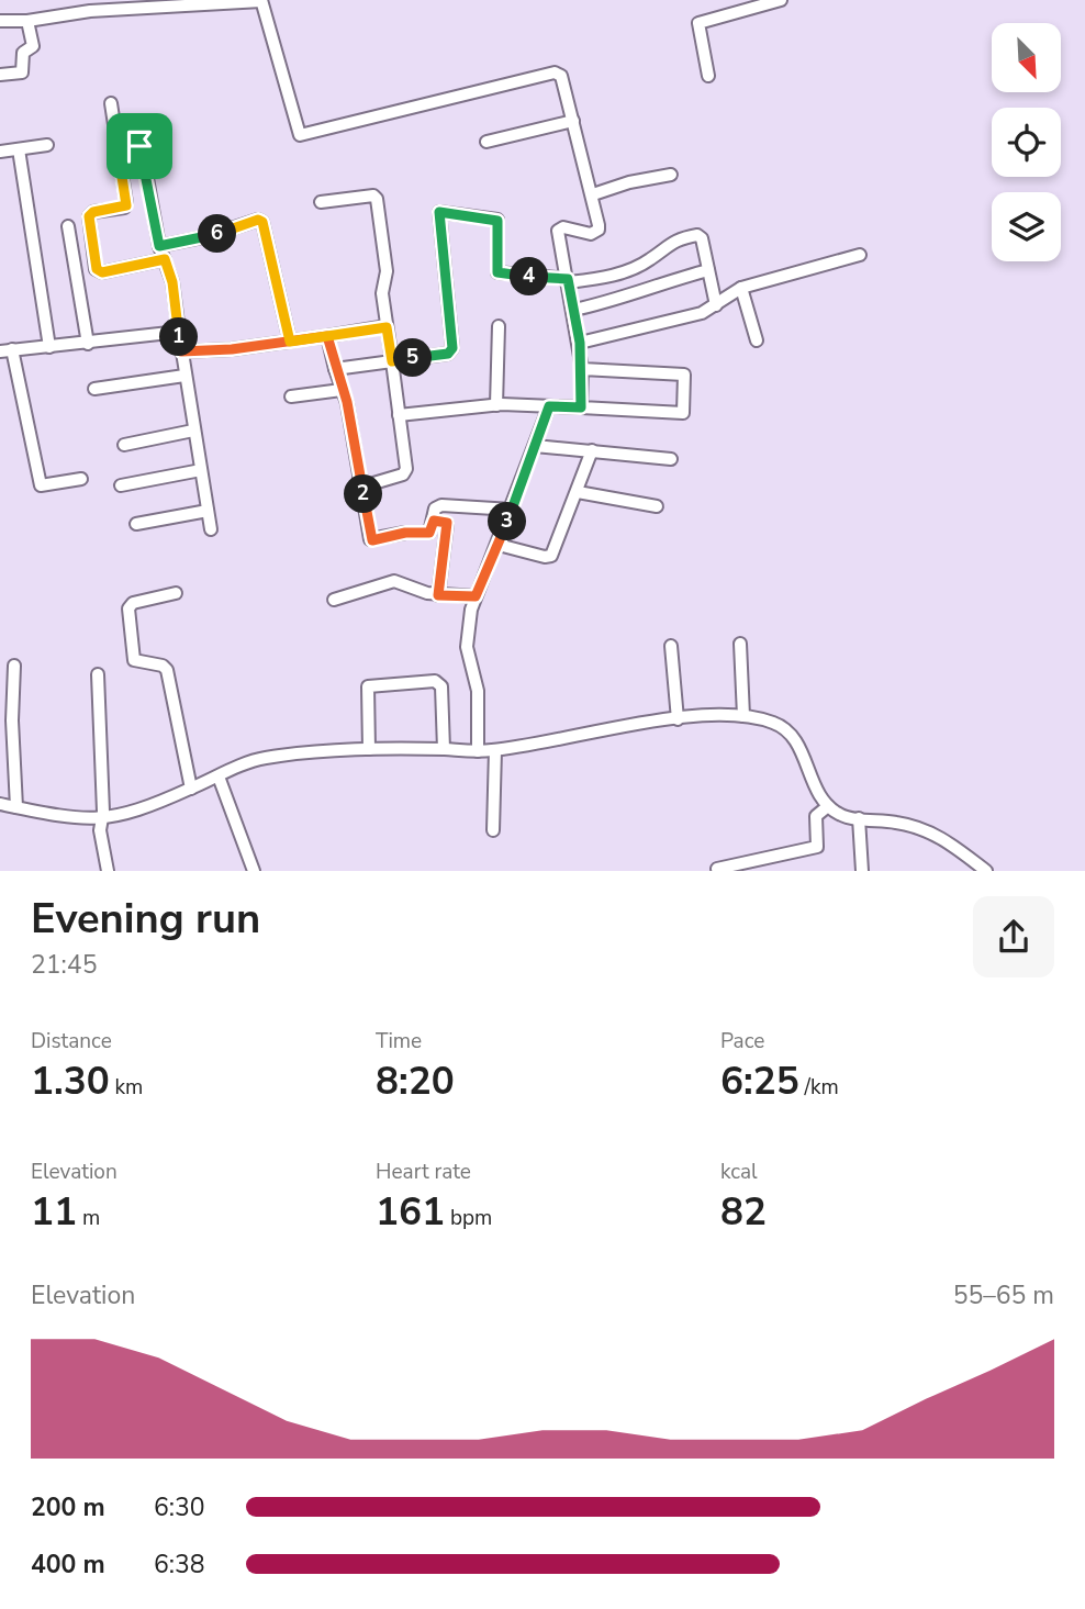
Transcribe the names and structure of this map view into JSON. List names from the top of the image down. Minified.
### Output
{"north":"bottom right","page":{"pins":["6","4","1","5","2","3"],"heading":["Evening run","21:45"],"stats":[["Distance","1.30 km"],["Time","8:20"],["Pace","6:25 /km"],["Elevation","11 m"],["Heart rate","161 bpm"],["kcal","82"]],"chart":["Elevation","55–65 m"],"list":[{"name":"200 m","note":"6:30"},{"name":"400 m","note":"6:38"}]}}
